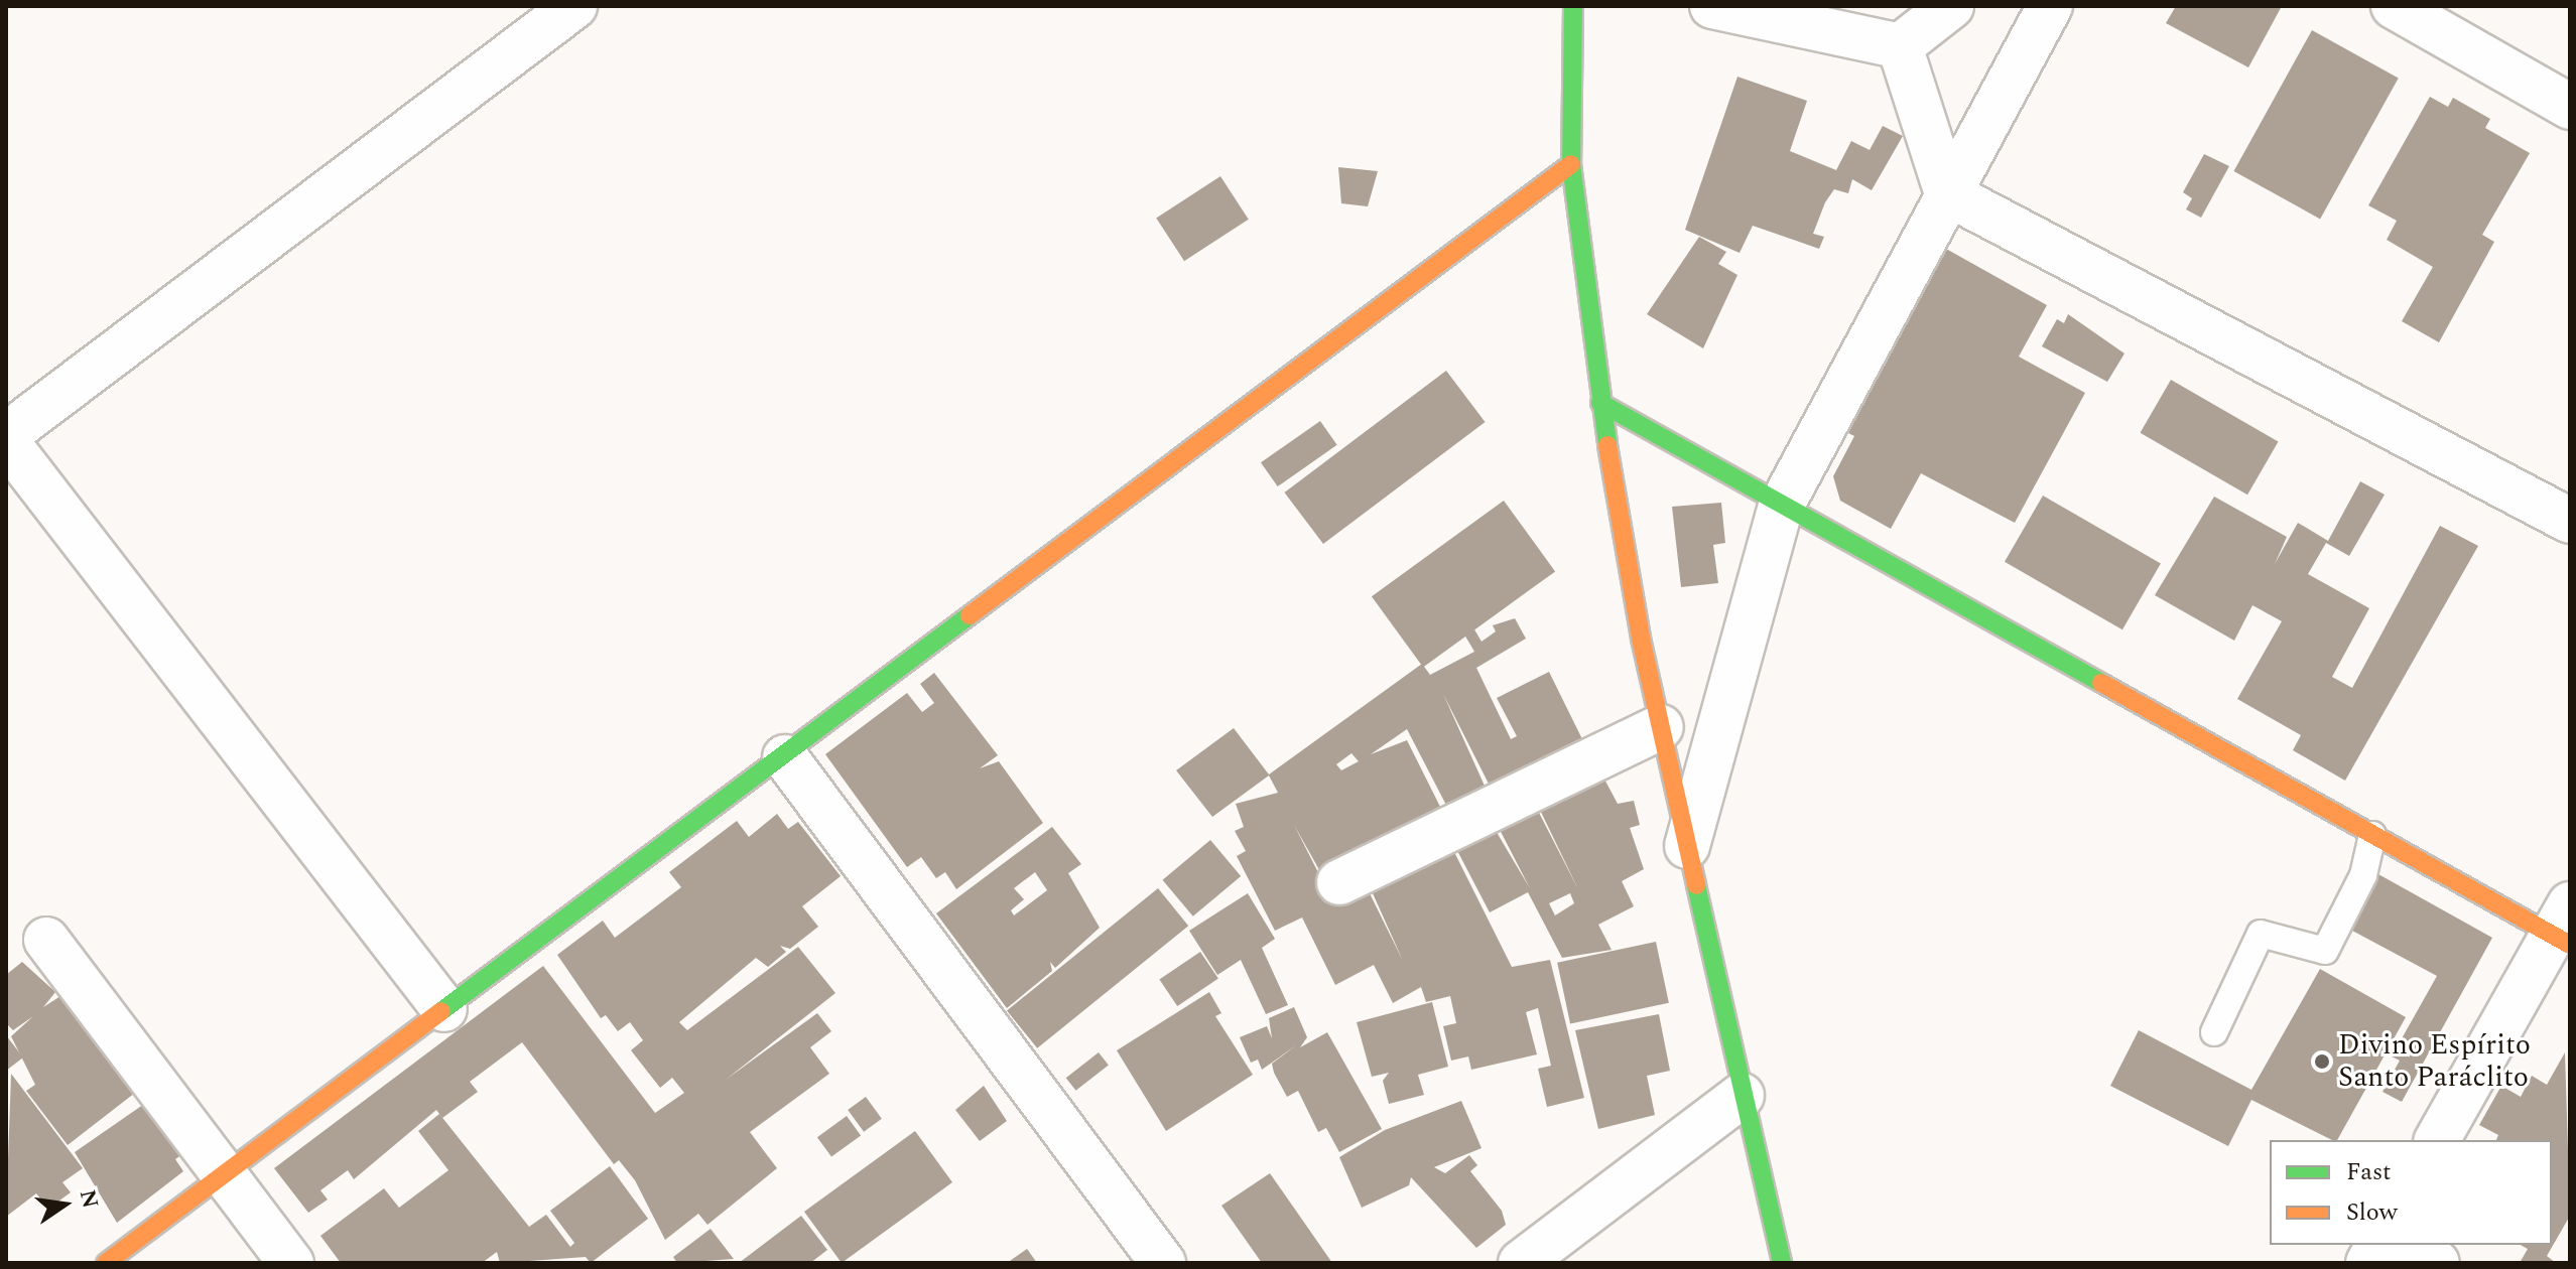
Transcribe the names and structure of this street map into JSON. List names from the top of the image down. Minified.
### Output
{"places":["Divino Espírito Santo Paráclito"],"legend":["Fast","Slow"],"north":"right"}
